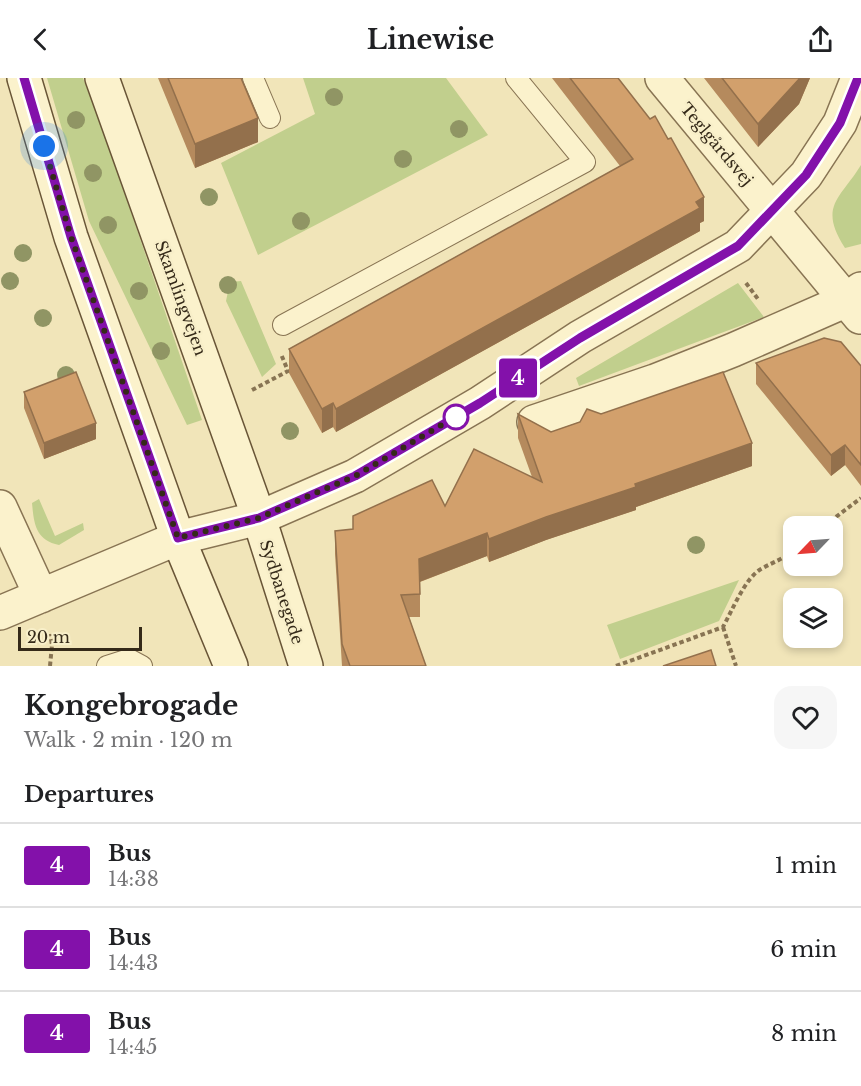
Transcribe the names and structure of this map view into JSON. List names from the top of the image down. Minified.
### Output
{"streets":{"street":["Teglgårdsvej","Skamlingvejen","Sydbanegade"]},"crossings":[["Skamlingvejen","Sydbanegade"]],"lines":["bus line 4"],"scale_bar":"20 m","north":"bottom left","page":{"header":"Linewise","on_map":"4","scale":"20 m","heading":[["Kongebrogade","Walk · 2 min · 120 m"],"Departures"],"list":[{"mark":"4","name":"Bus","note":"14:38","value":"1 min"},{"mark":"4","name":"Bus","note":"14:43","value":"6 min"},{"mark":"4","name":"Bus","note":"14:45","value":"8 min"}]}}
